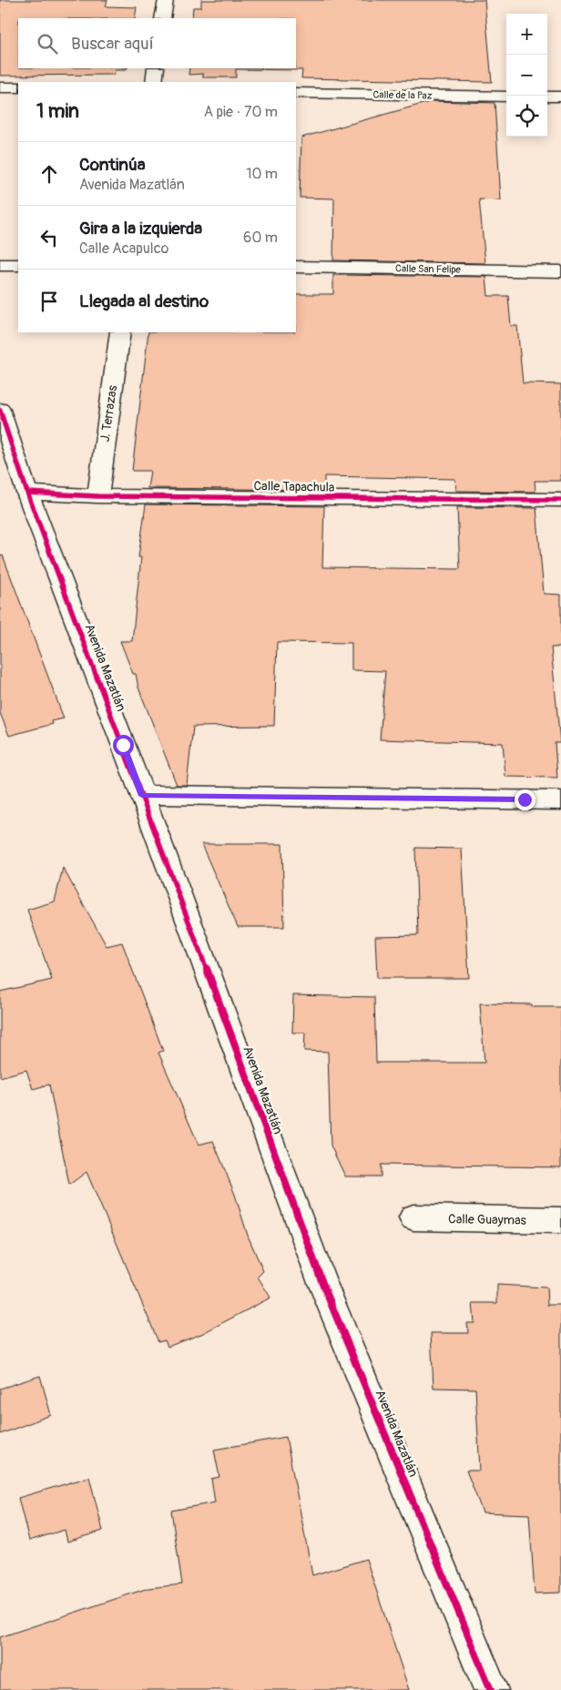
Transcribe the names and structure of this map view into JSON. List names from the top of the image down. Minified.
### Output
{"streets":{"street":["Calle de la Paz","Calle San Felipe","J. Terrazas","Calle Tapachula","Avenida Mazatlán","Calle Guaymas"]},"crossings":[["J. Terrazas","Calle Tapachula"],["Calle Tapachula","Avenida Mazatlán"]],"page":{"map_buttons":["+","−"],"search":"Buscar aquí","heading":["1 min","A pie · 70 m"],"list":[["Continúa","Avenida Mazatlán","10 m"],["Gira a la izquierda","Calle Acapulco","60 m"],"Llegada al destino"]}}
